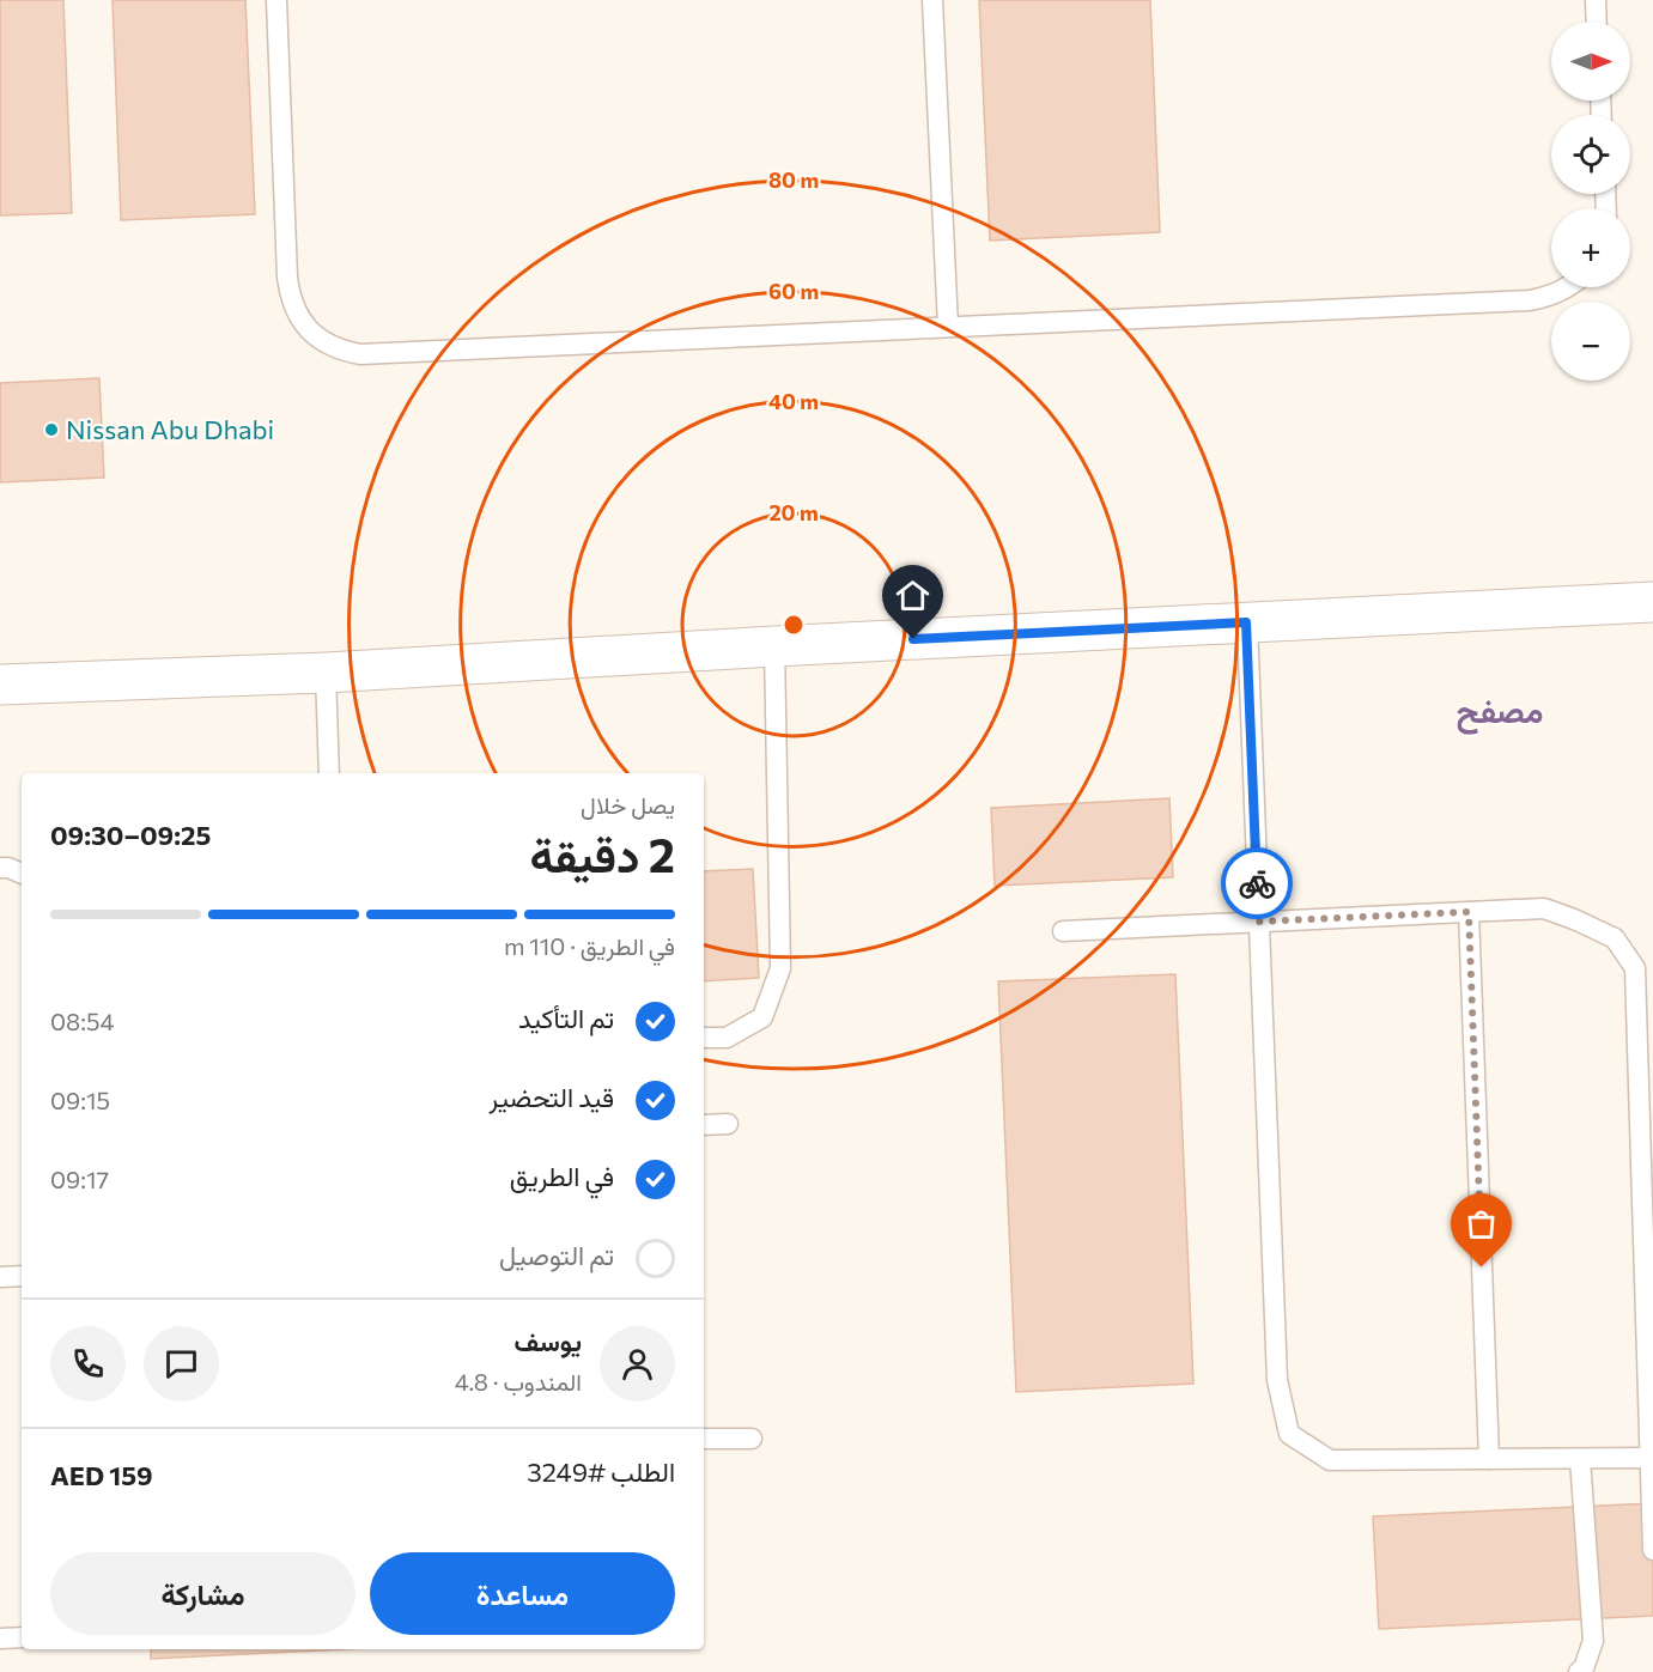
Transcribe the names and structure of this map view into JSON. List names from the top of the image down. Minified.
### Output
{"districts":["مصفح"],"places":["Nissan Abu Dhabi"],"north":"right","page":{"map_buttons":["+","−"],"heading":["2 دقيقة","يصل خلال","09:25–09:30"],"panel":["يوسف","المندوب · 4.8","الطلب #3249","AED 159"],"bar":"في الطريق · 110 m","list":[["تم التأكيد","08:54"],["قيد التحضير","09:15"],["في الطريق","09:17"],"تم التوصيل"],"buttons":["مساعدة","مشاركة"]},"rings":["80 m","60 m","40 m","20 m"]}
